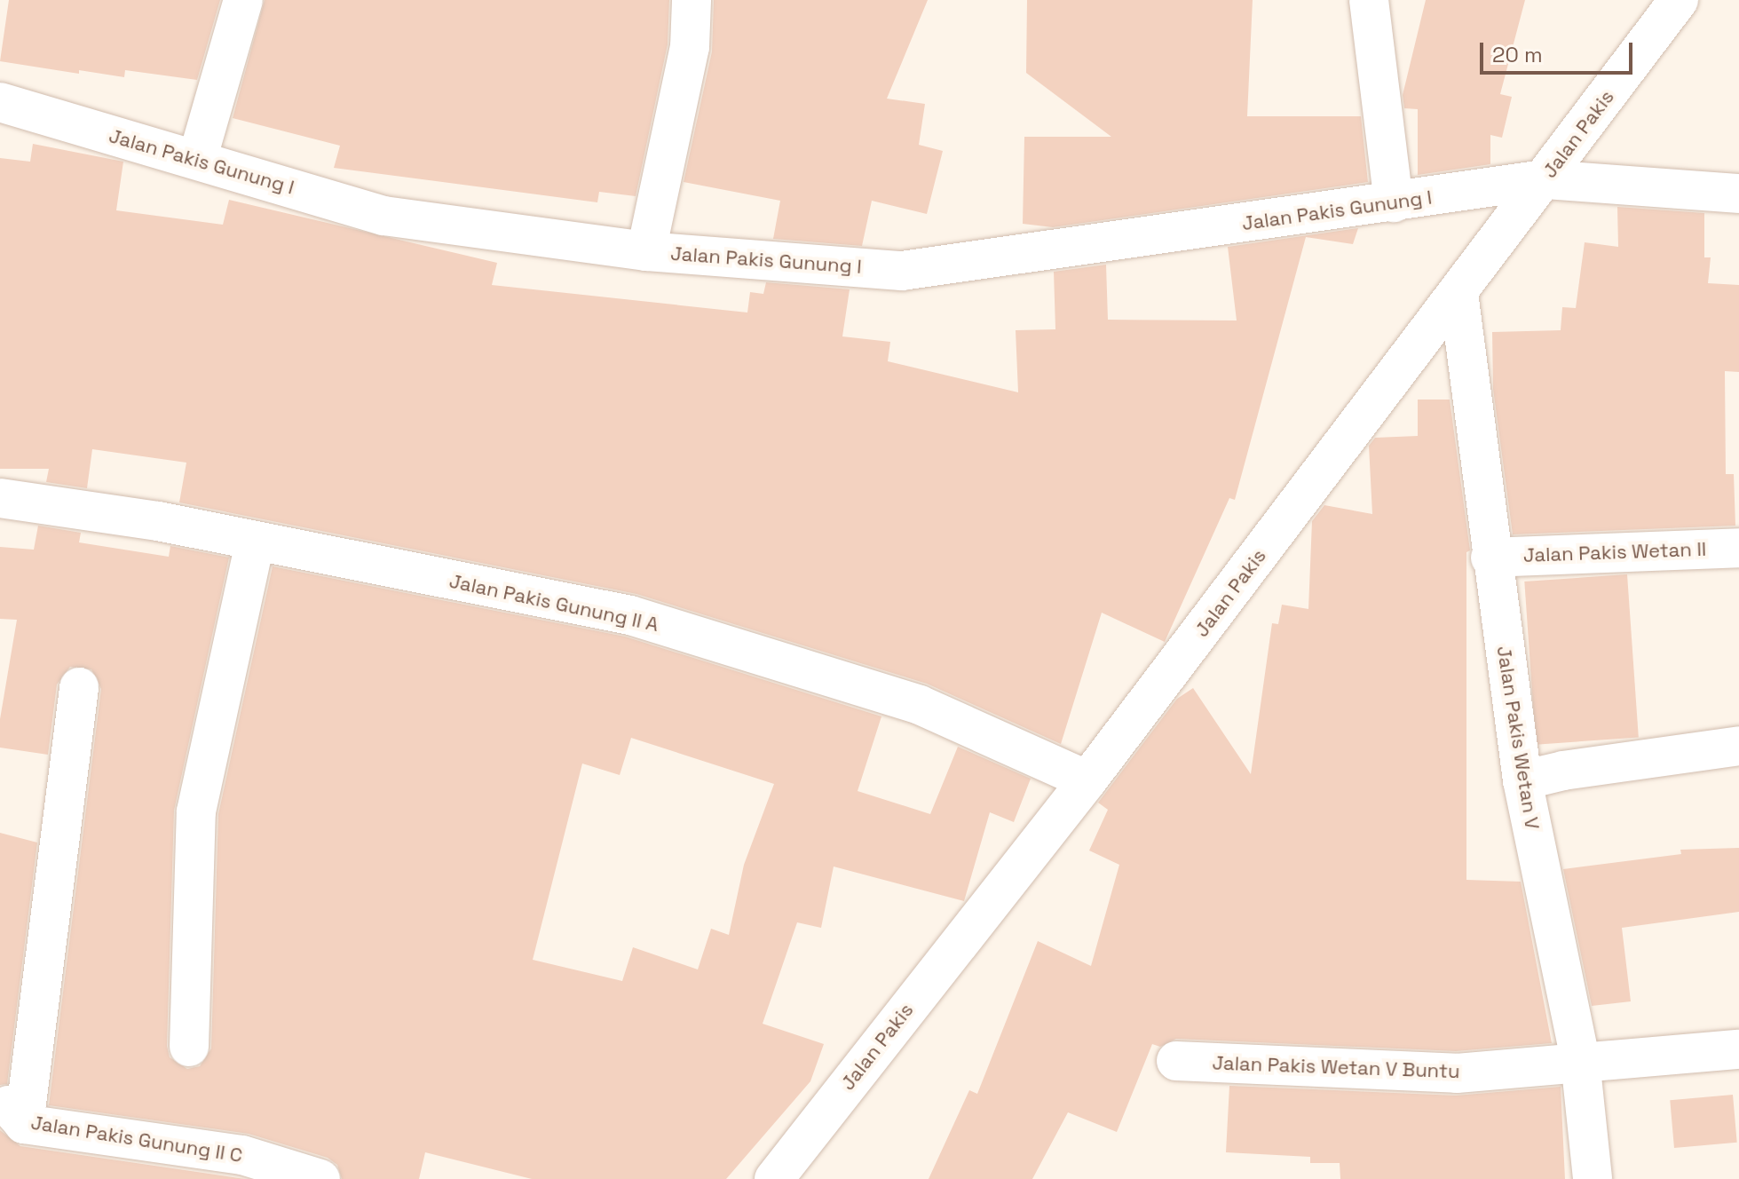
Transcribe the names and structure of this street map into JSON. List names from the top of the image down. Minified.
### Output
{"streets":{"street":["Jalan Pakis","Jalan Pakis Gunung I","Jalan Pakis Wetan II","Jalan Pakis Gunung II A","Jalan Pakis Wetan V","Jalan Pakis Wetan V Buntu","Jalan Pakis Gunung II C"]},"crossings":[["Jalan Pakis","Jalan Pakis Gunung I"],["Jalan Pakis","Jalan Pakis Gunung II A"],["Jalan Pakis","Jalan Pakis Wetan V"],["Jalan Pakis Wetan II","Jalan Pakis Wetan V"],["Jalan Pakis Wetan V","Jalan Pakis Wetan V Buntu"]],"scale_bar":"20 m"}
